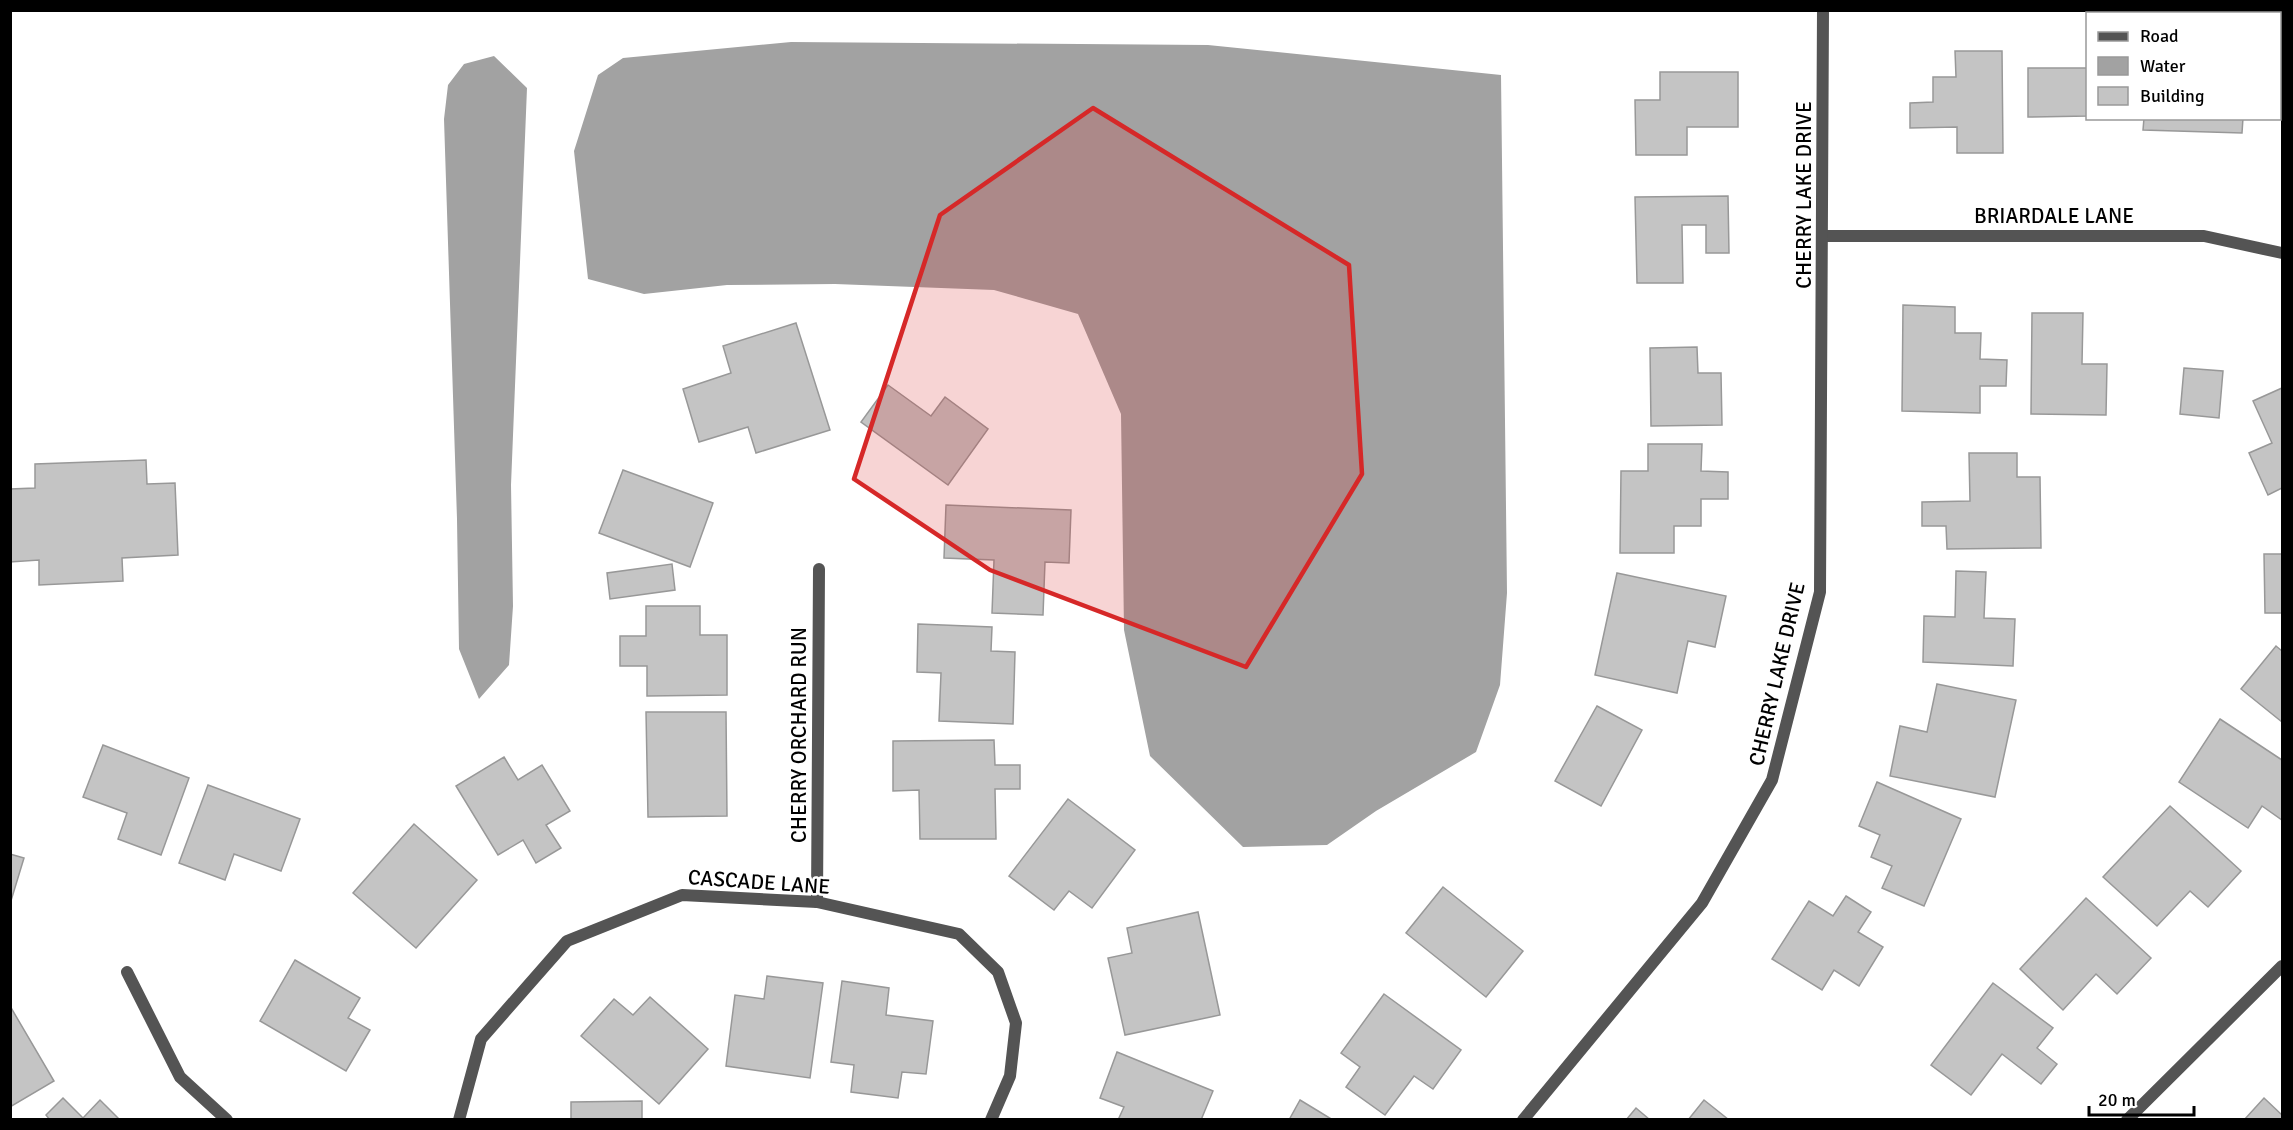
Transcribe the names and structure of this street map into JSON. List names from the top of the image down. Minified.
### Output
{"streets":{"street":["CHERRY LAKE DRIVE","BRIARDALE LANE","CHERRY ORCHARD RUN","CASCADE LANE"]},"crossings":[["CHERRY LAKE DRIVE","BRIARDALE LANE"],["CHERRY ORCHARD RUN","CASCADE LANE"]],"legend":["Road","Water","Building"],"scale_bar":"20 m"}
